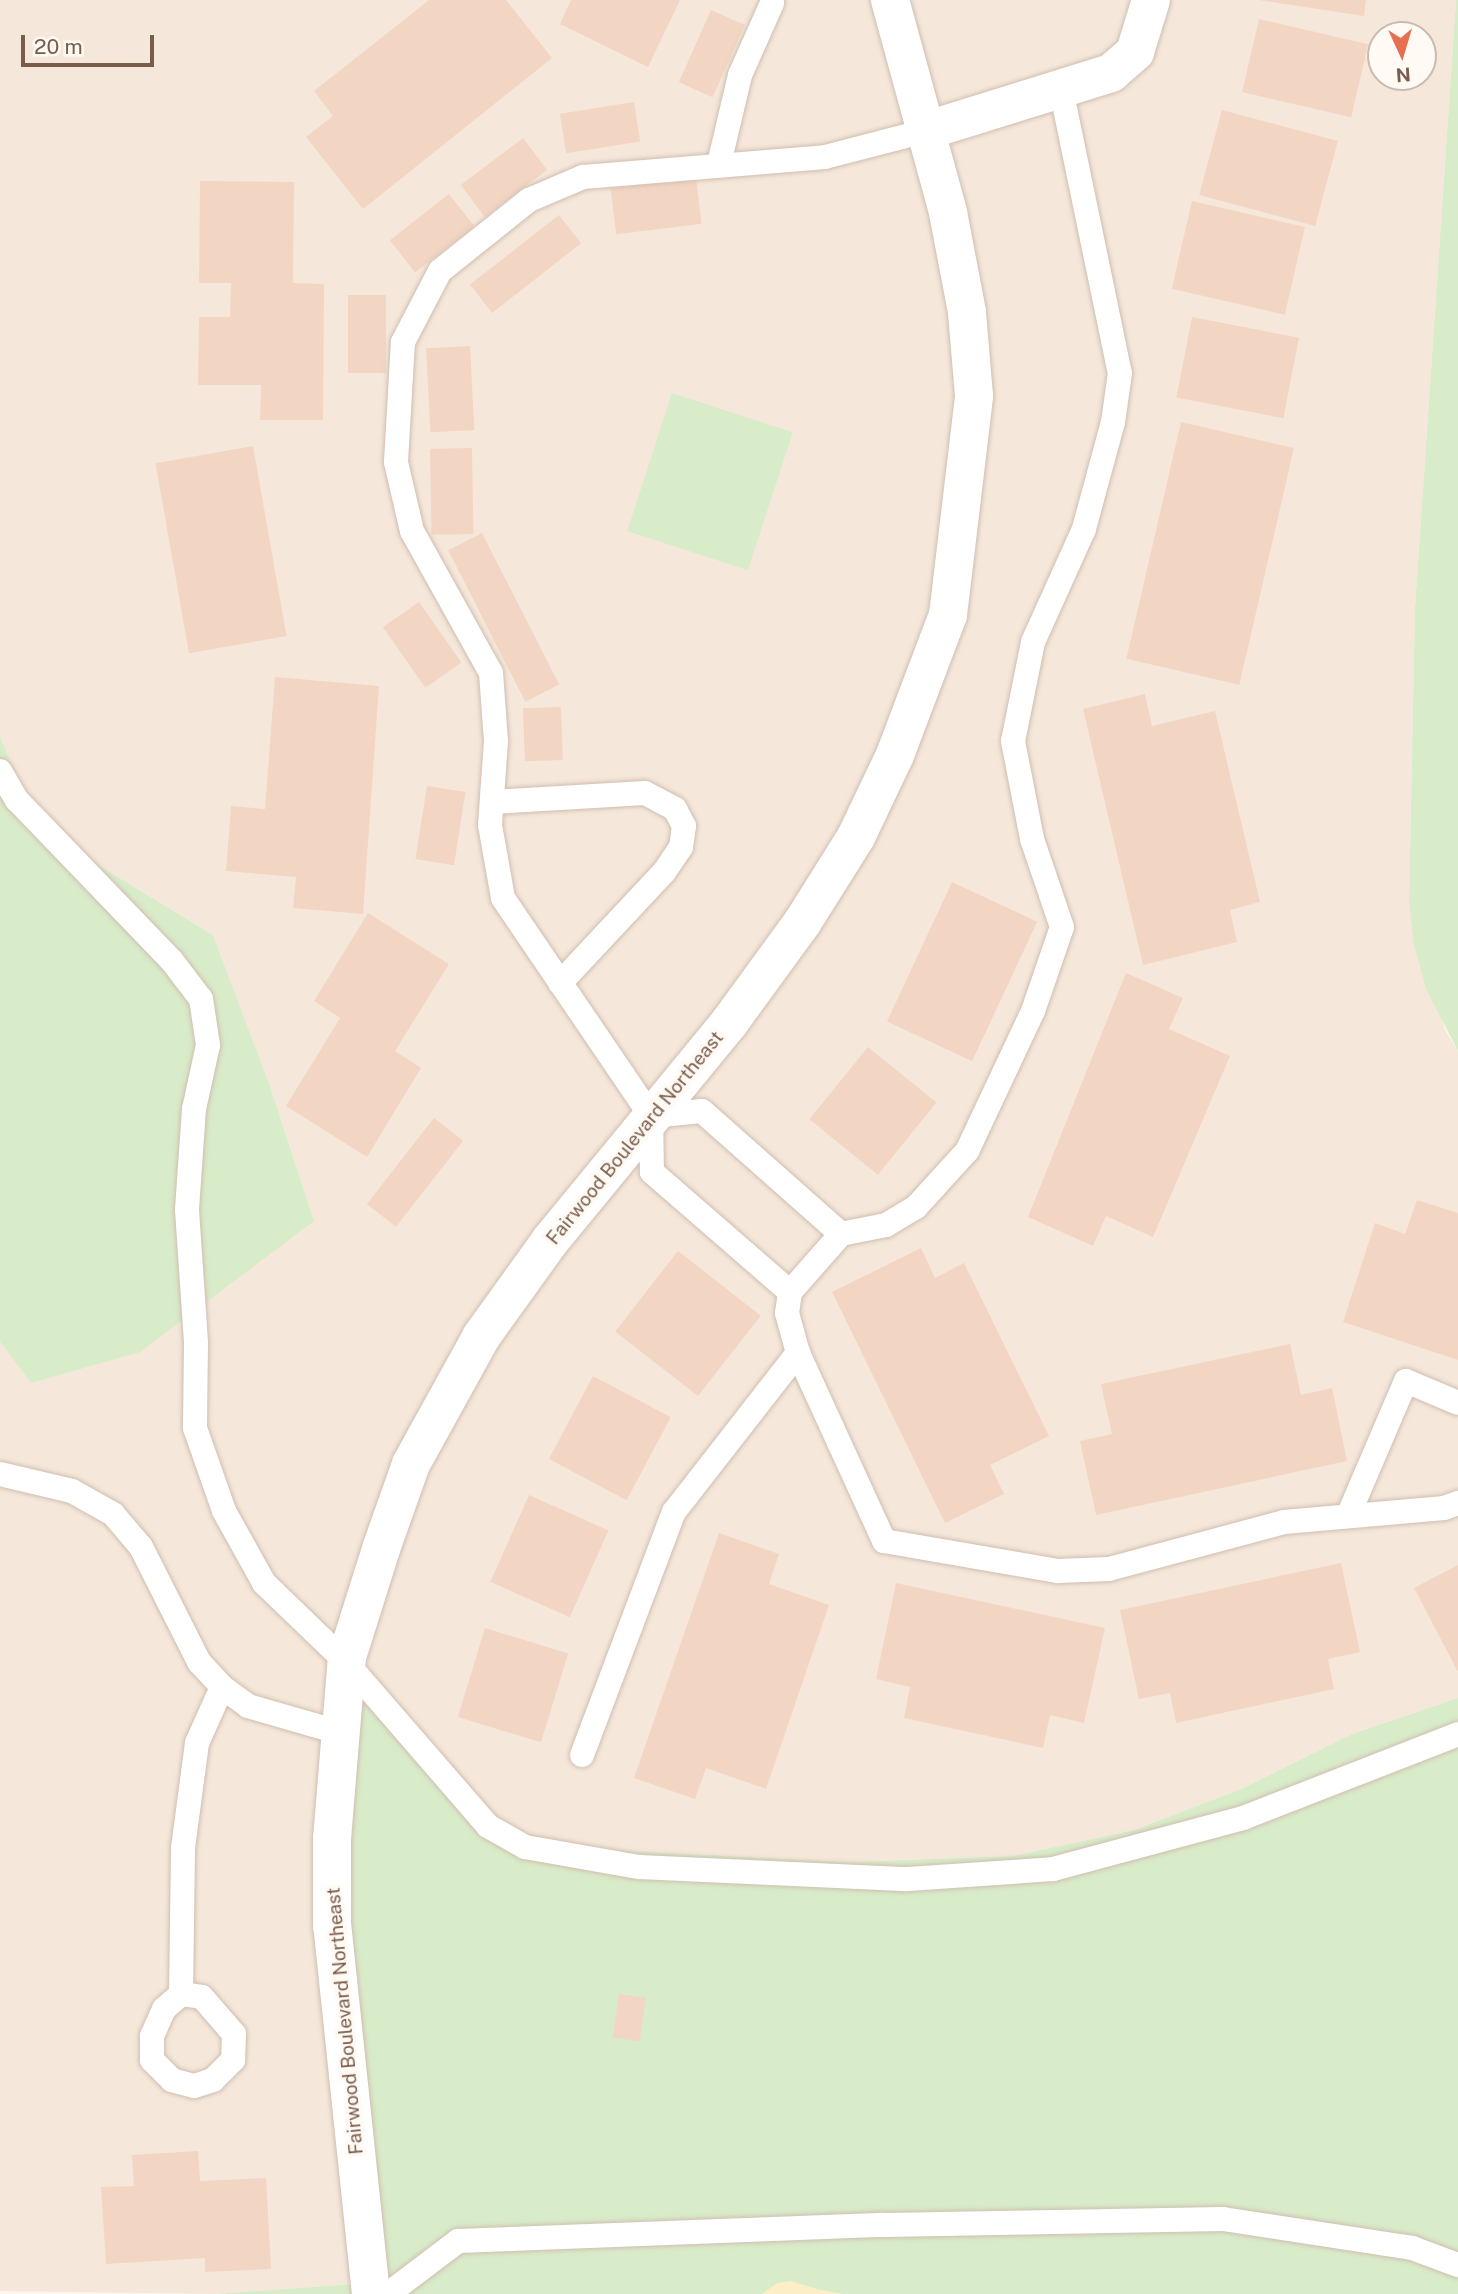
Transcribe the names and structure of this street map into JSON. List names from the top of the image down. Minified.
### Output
{"streets":{"street":["Fairwood Boulevard Northeast"]},"scale_bar":"20 m","north":"bottom"}
